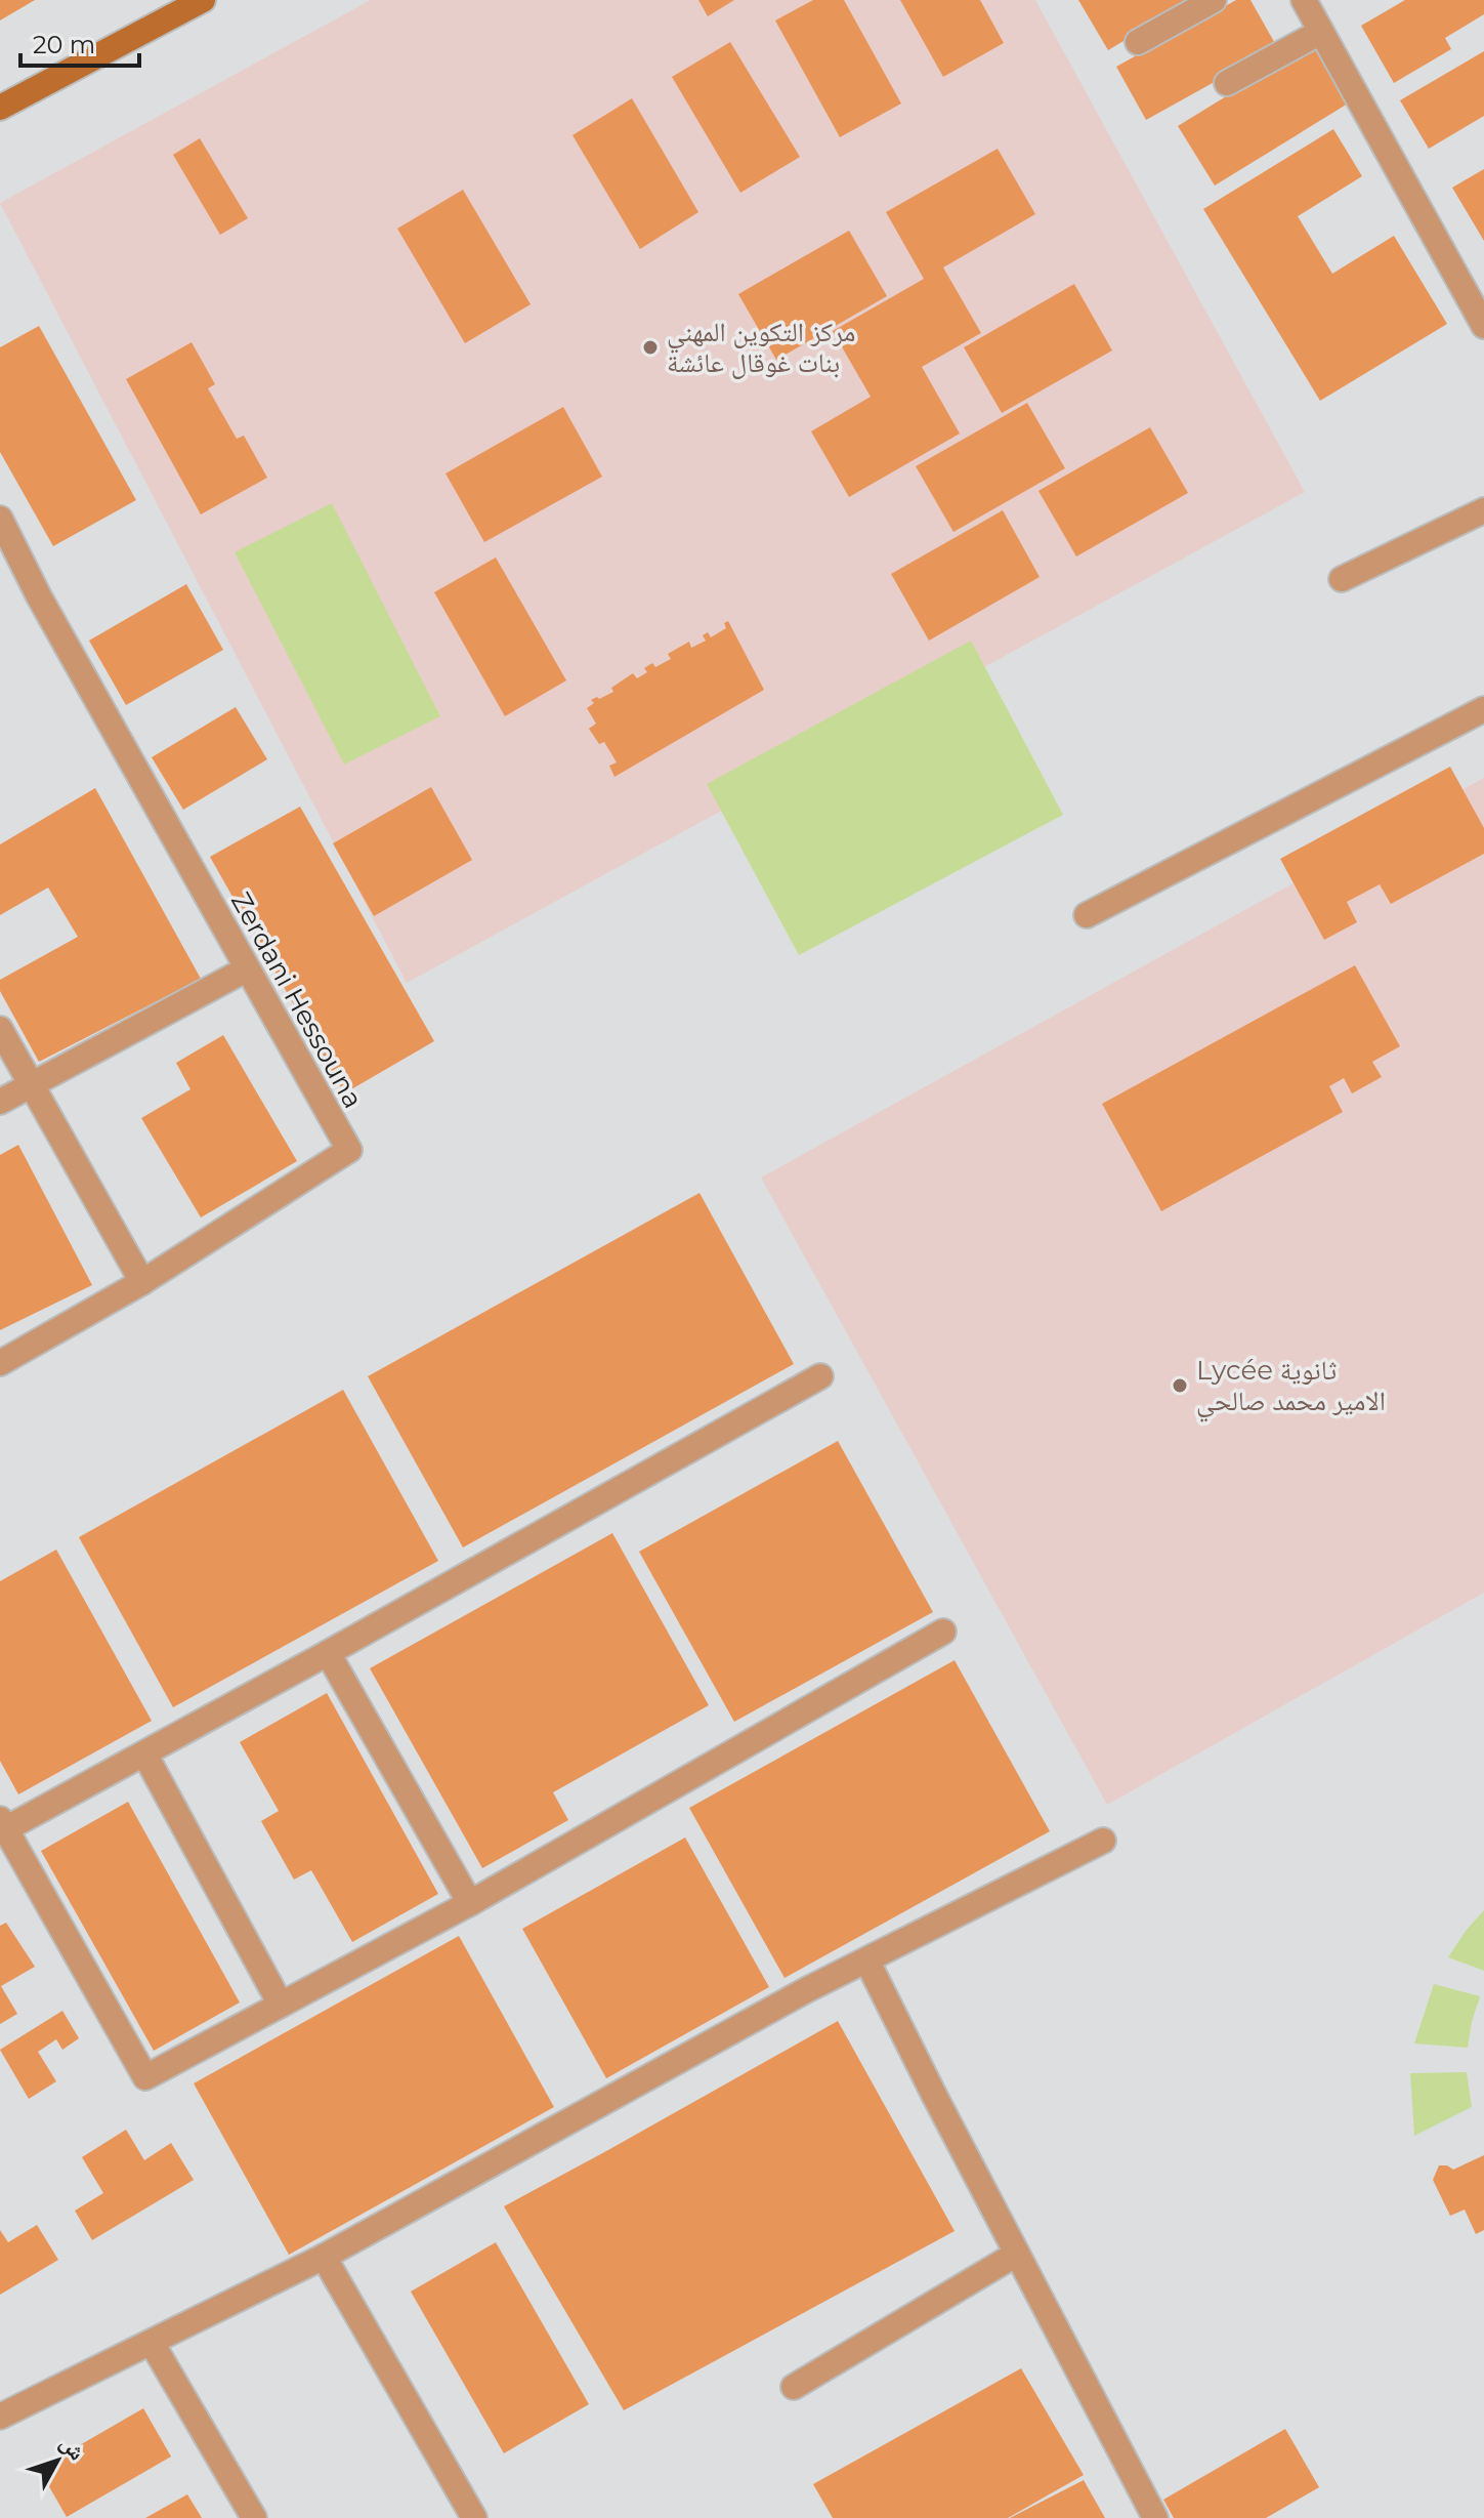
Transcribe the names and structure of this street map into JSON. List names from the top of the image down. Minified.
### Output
{"streets":{"street":["Zerdani Hessouna"]},"places":["مركز التكوين المهني بنات غوقال عائشة","Lycée ثانوية الامير محمد صالحي"],"scale_bar":"20 m","north":"top right"}
